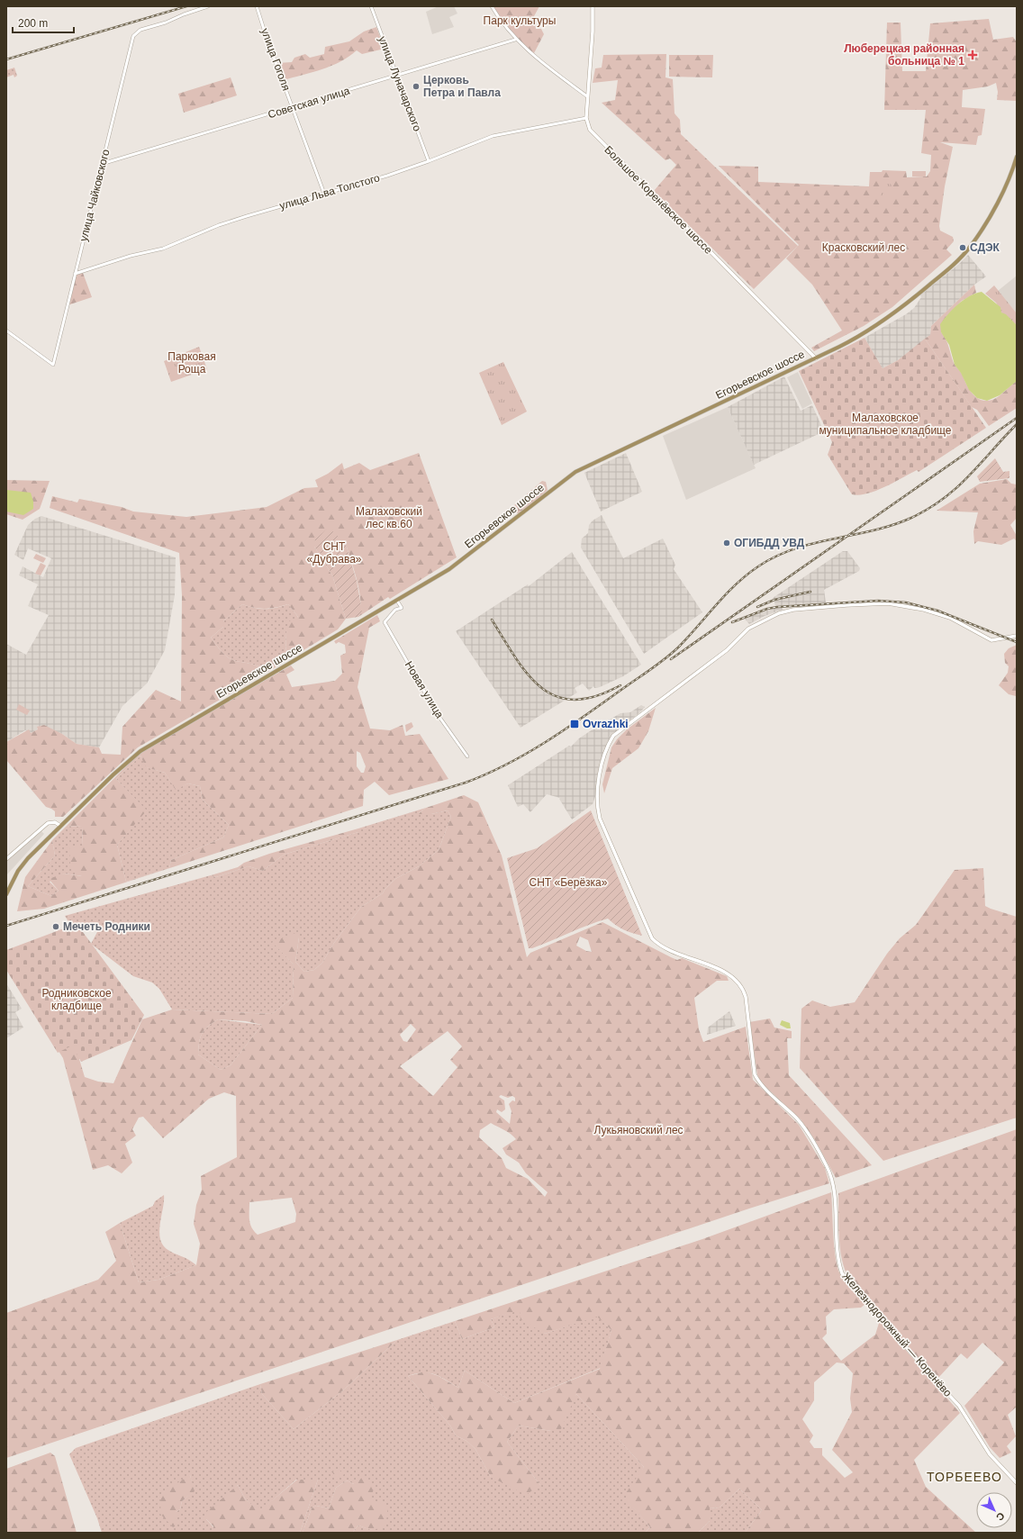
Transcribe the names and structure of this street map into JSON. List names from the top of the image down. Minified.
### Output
{"streets":{"main road":["Большое Коренёвское шоссе","Егорьевское шоссе","Железнодорожный — Коренёво"],"street":["улица Гоголя","улица Луначарского","Советская улица","улица Льва Толстого","улица Чайковского","Новая улица"]},"crossings":[["улица Гоголя","Советская улица"],["улица Гоголя","улица Льва Толстого"],["улица Луначарского","Советская улица"],["улица Луначарского","улица Льва Толстого"],["Советская улица","улица Чайковского"],["улица Льва Толстого","улица Чайковского"],["улица Льва Толстого","Большое Коренёвское шоссе"],["Большое Коренёвское шоссе","Егорьевское шоссе"],["Егорьевское шоссе","Новая улица"]],"districts":["ТОРБЕЕВО"],"parks":["Парк культуры","Красковский лес","Парковая Роща","Малаховское муниципальное кладбище","Малаховский лес кв.60","СНТ «Дубрава»","СНТ «Берёзка»","Родниковское кладбище","Лукьяновский лес"],"places":{"health":["Люберецкая районная больница № 1"],"other":["Церковь Петра и Павла","СДЭК","ОГИБДД УВД","Мечеть Родники"],"transit":["Ovrazhki"]},"scale_bar":"200 m","north":"bottom right"}
